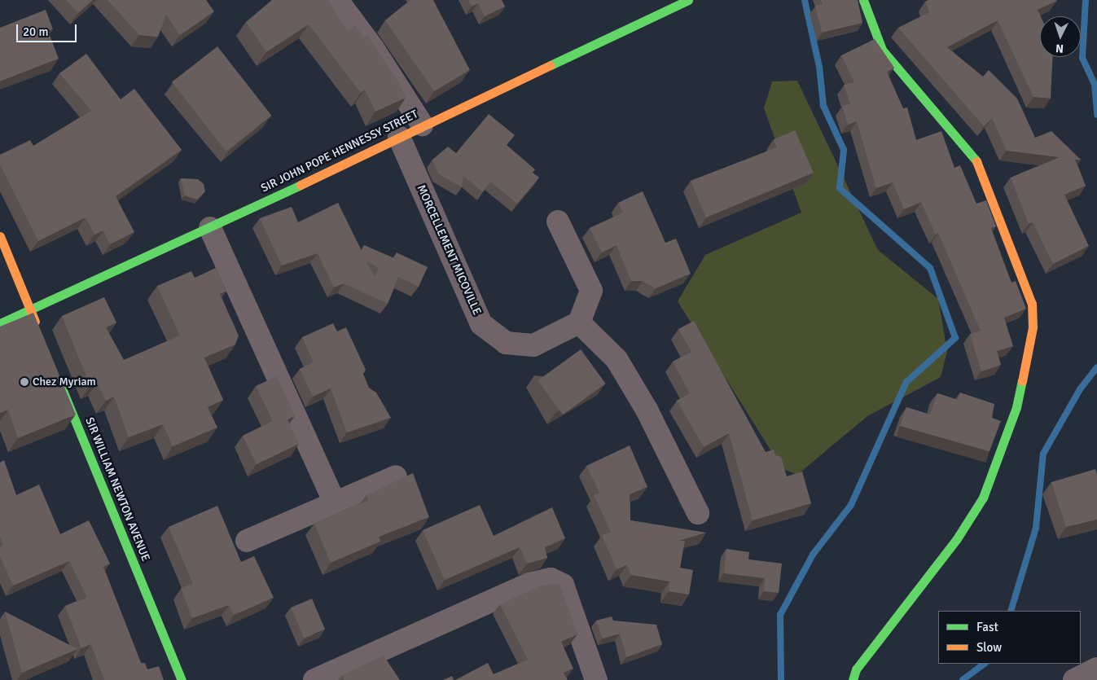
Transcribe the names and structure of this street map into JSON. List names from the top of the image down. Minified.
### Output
{"streets":{"street":["SIR JOHN POPE HENNESSY STREET","MORCELLEMENT MICOVILLE","SIR WILLIAM NEWTON AVENUE"]},"crossings":[["SIR JOHN POPE HENNESSY STREET","MORCELLEMENT MICOVILLE"]],"places":["Chez Myriam"],"legend":["Fast","Slow"],"scale_bar":"20 m","north":"bottom"}
